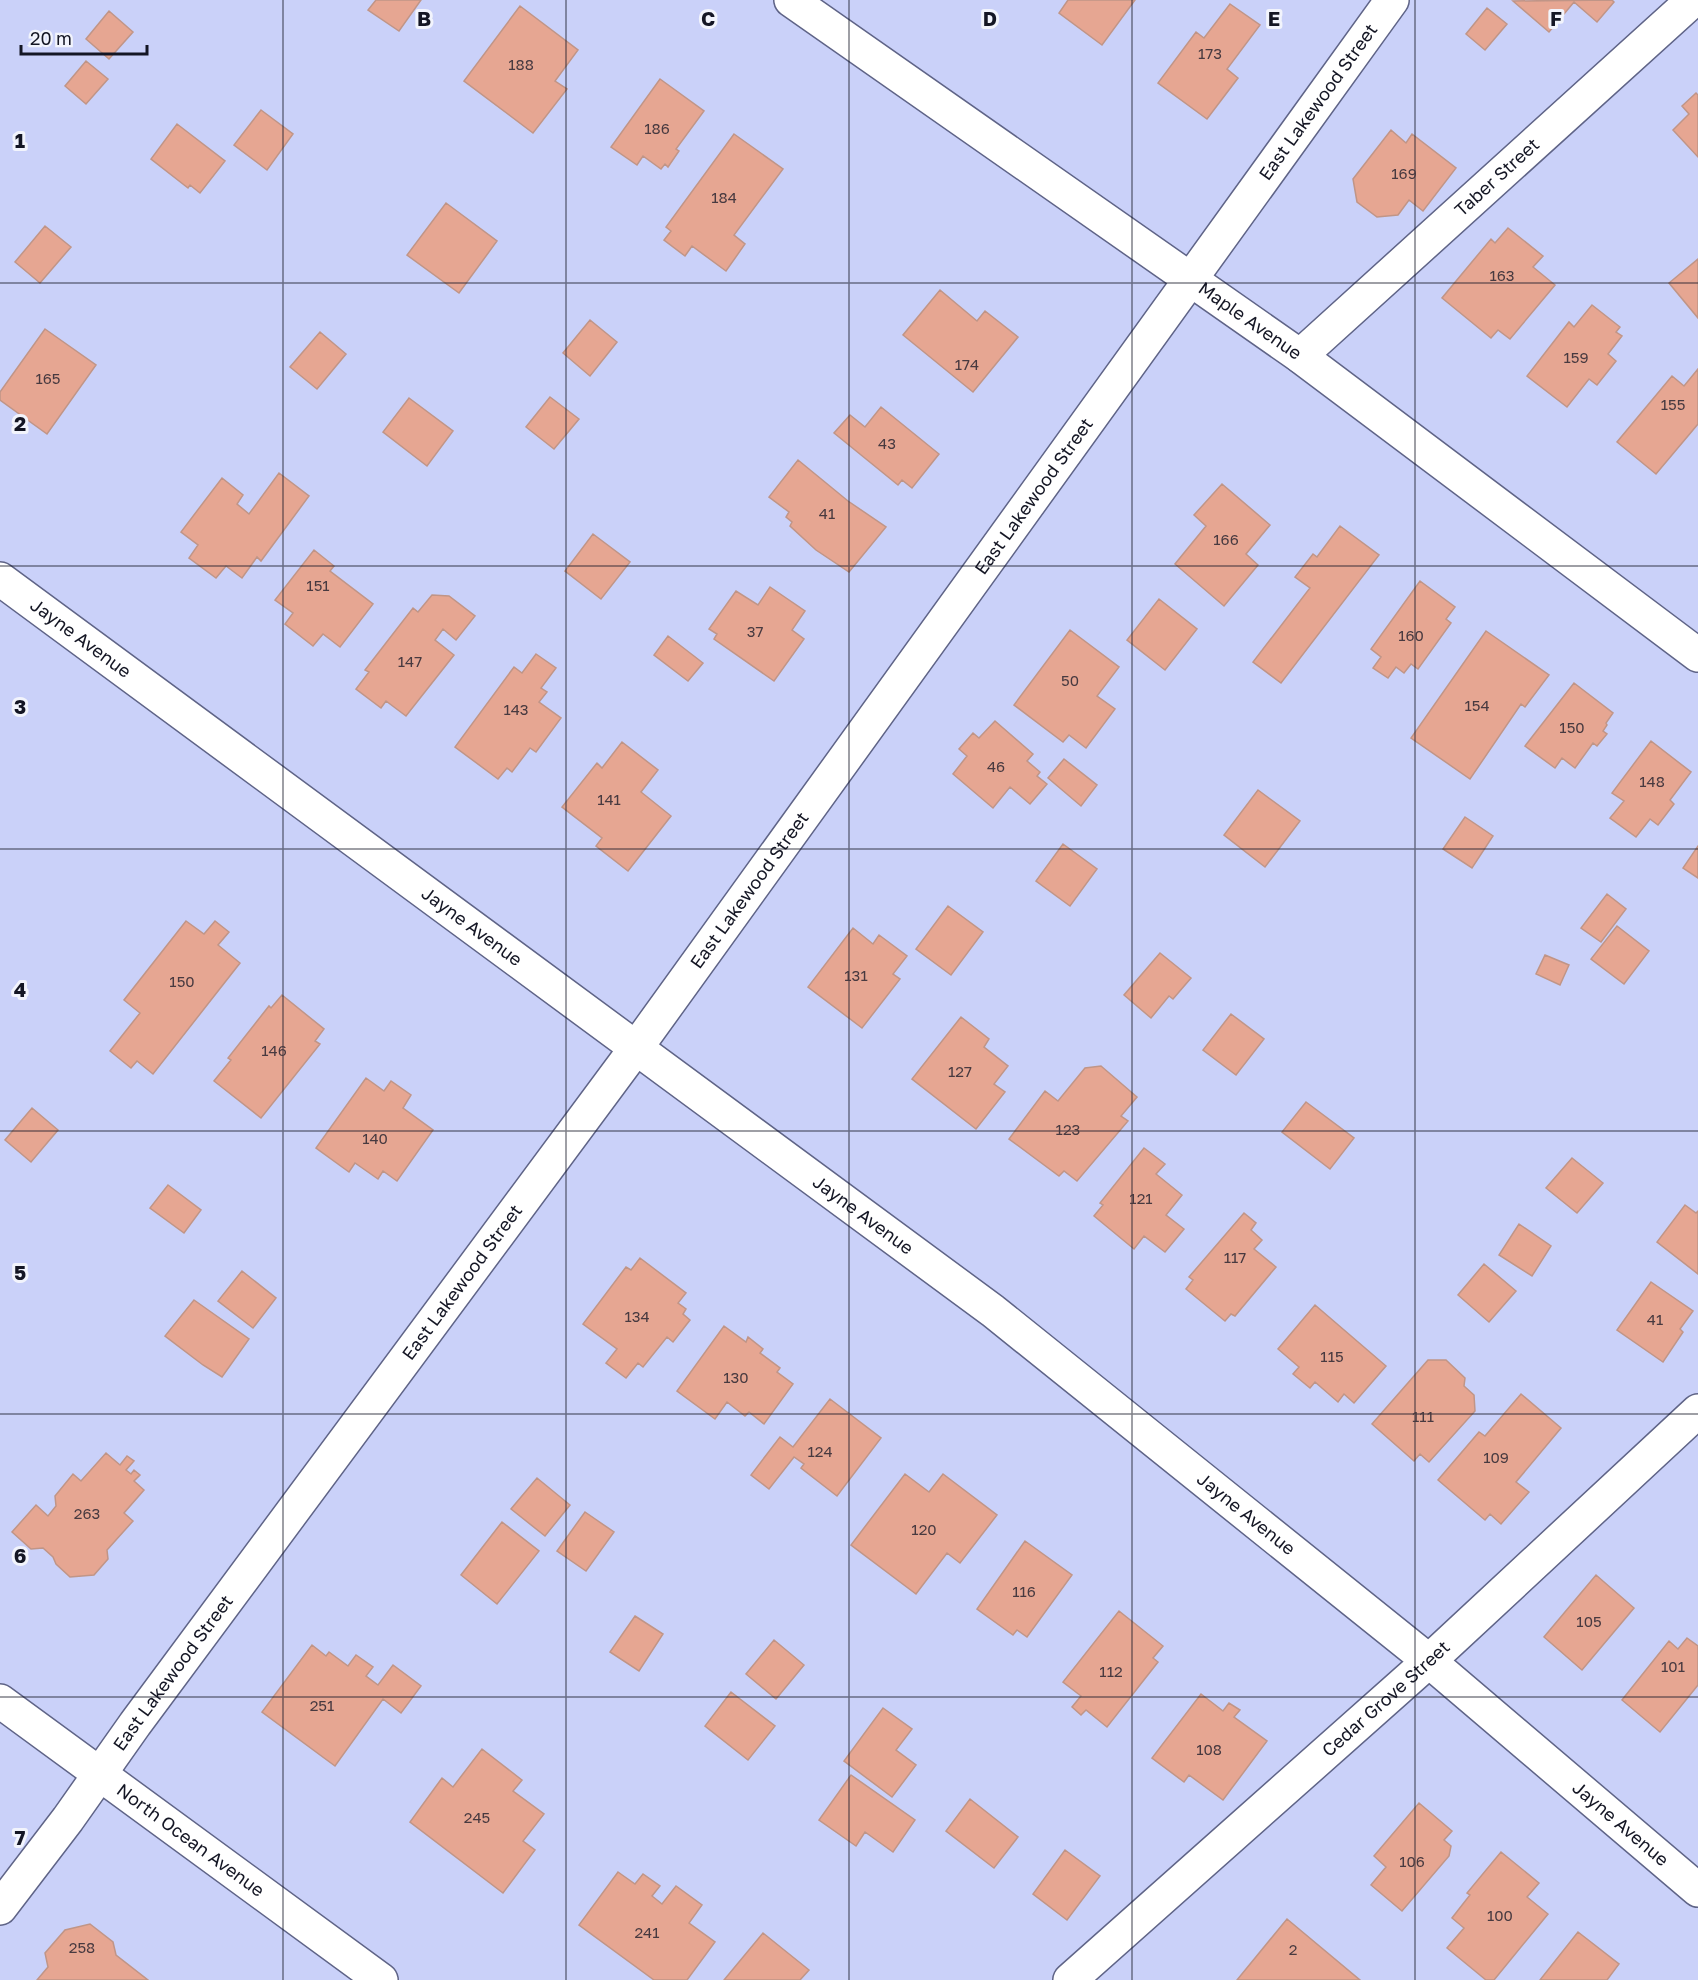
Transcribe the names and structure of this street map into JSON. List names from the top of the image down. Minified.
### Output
{"streets":{"street":["East Lakewood Street","Taber Street","Maple Avenue","Jayne Avenue","Cedar Grove Street","North Ocean Avenue"]},"crossings":[["East Lakewood Street","Maple Avenue"],["East Lakewood Street","Jayne Avenue"],["East Lakewood Street","North Ocean Avenue"],["Taber Street","Maple Avenue"],["Jayne Avenue","Cedar Grove Street"]],"house_numbers":["173","188","186","169","184","163","159","174","165","155","43","41","166","151","37","160","147","50","154","143","150","46","148","141","131","150","146","127","123","140","121","117","134","41","115","130","111","124","109","263","120","116","105","101","112","251","108","245","106","100","241","258","2"],"scale_bar":"20 m","grid":{"columns":["B","C","D","E","F"],"rows":["1","2","3","4","5","6","7"]}}
